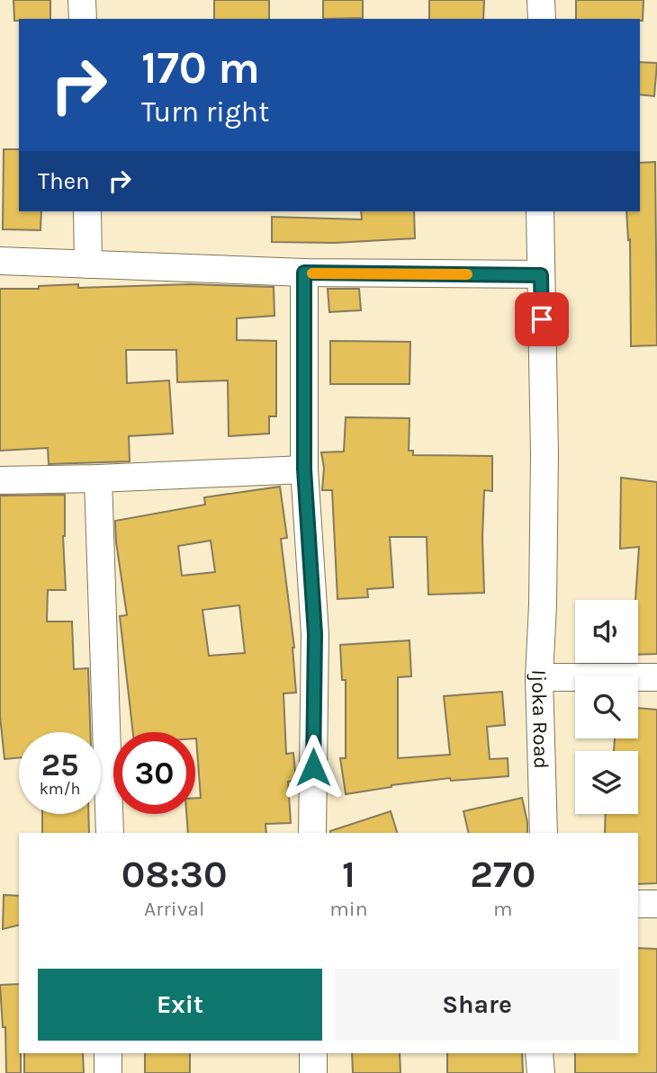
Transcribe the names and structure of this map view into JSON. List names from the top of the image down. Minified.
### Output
{"streets":{"street":["Ijoka Road"]},"page":{"turn":["170 m","Turn right"],"then":"Then","speed":"25 km/h","limit":"30","eta":["08:30","Arrival","1","min","270","m"],"buttons":["Exit","Share"]}}
